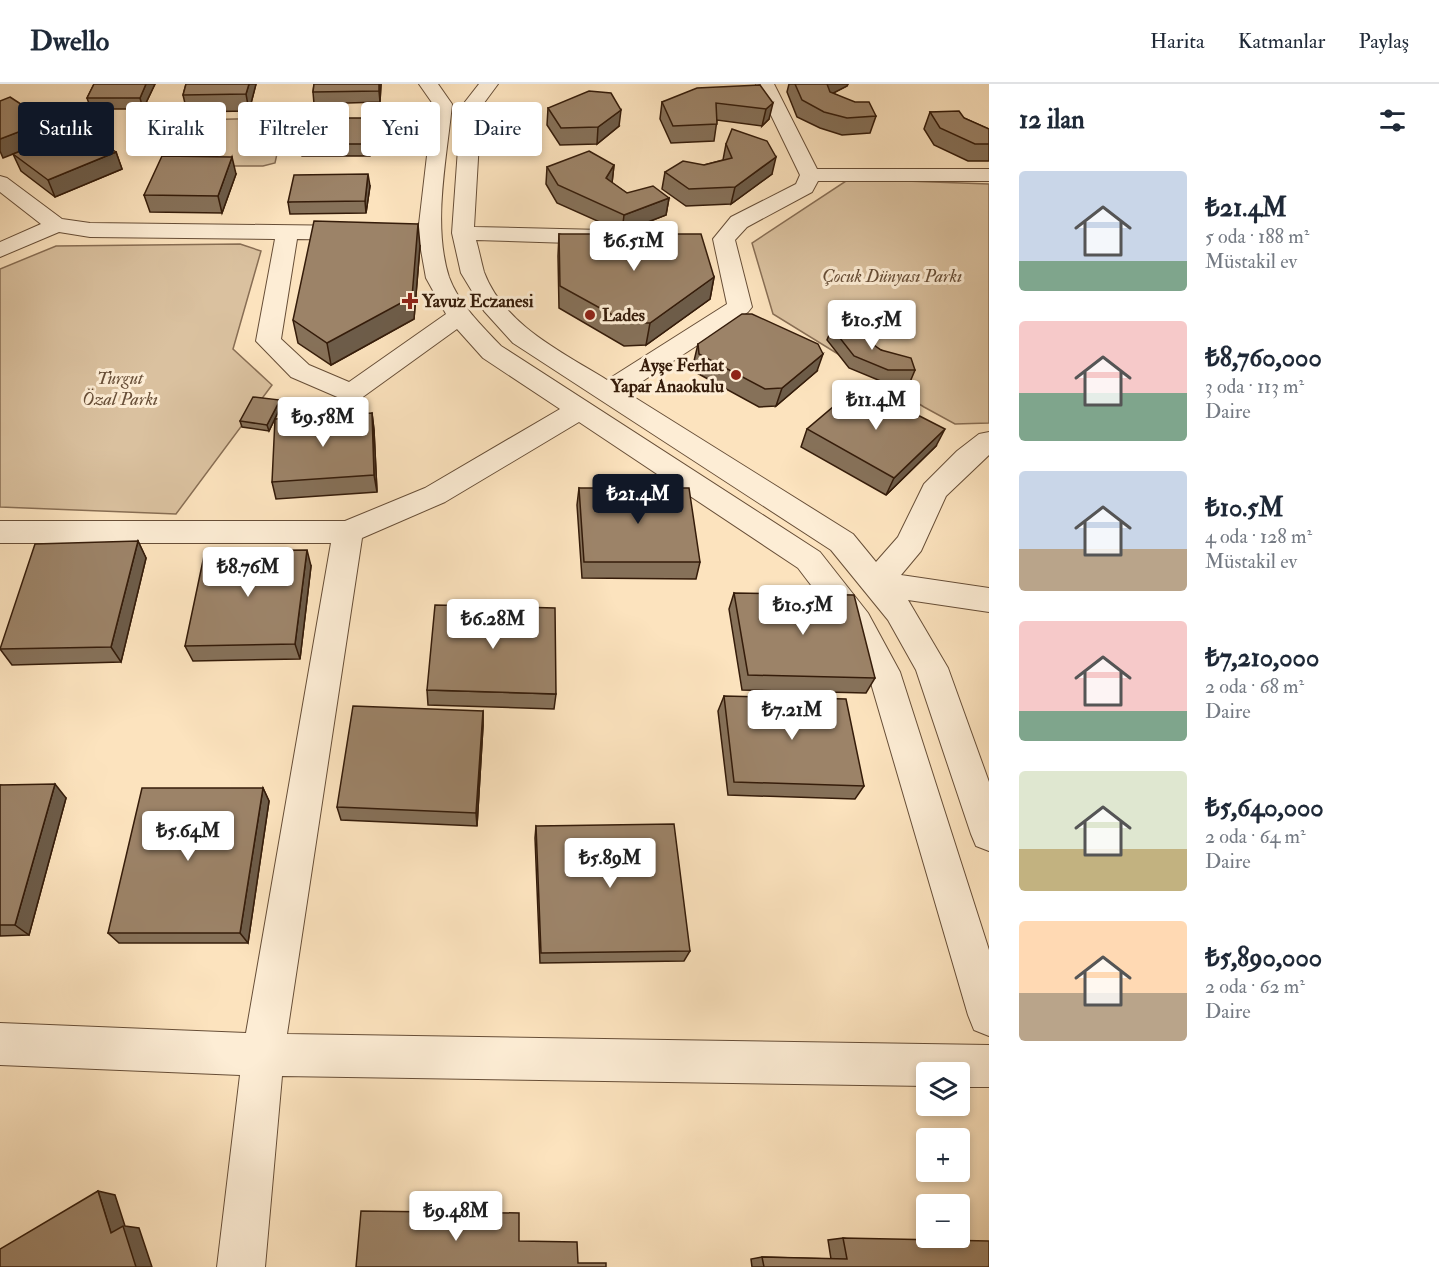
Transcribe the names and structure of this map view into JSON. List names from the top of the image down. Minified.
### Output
{"parks":["Çocuk Dünyası Parkı","Turgut Özal Parkı"],"places":{"health":["Yavuz Eczanesi"],"other":["Lades","Ayşe Ferhat Yapar Anaokulu"]},"page":{"header":"Dwello","nav":["Harita","Katmanlar","Paylaş"],"heading":"12 ilan","chip":["Satılık","Kiralık","Filtreler","Yeni","Daire"],"list":[{"name":"₺21.4M","note":"5 oda · 188 m² · Müstakil ev"},{"name":"₺8,760,000","note":"3 oda · 113 m² · Daire"},{"name":"₺10.5M","note":"4 oda · 128 m² · Müstakil ev"},{"name":"₺7,210,000","note":"2 oda · 68 m² · Daire"},{"name":"₺5,640,000","note":"2 oda · 64 m² · Daire"},{"name":"₺5,890,000","note":"2 oda · 62 m² · Daire"}],"price":["₺6.51M","₺10.5M","₺11.4M","₺9.58M","₺21.4M","₺8.76M","₺10.5M","₺6.28M","₺7.21M","₺5.64M","₺5.89M","₺9.48M"],"map_buttons":["+","−"]}}
